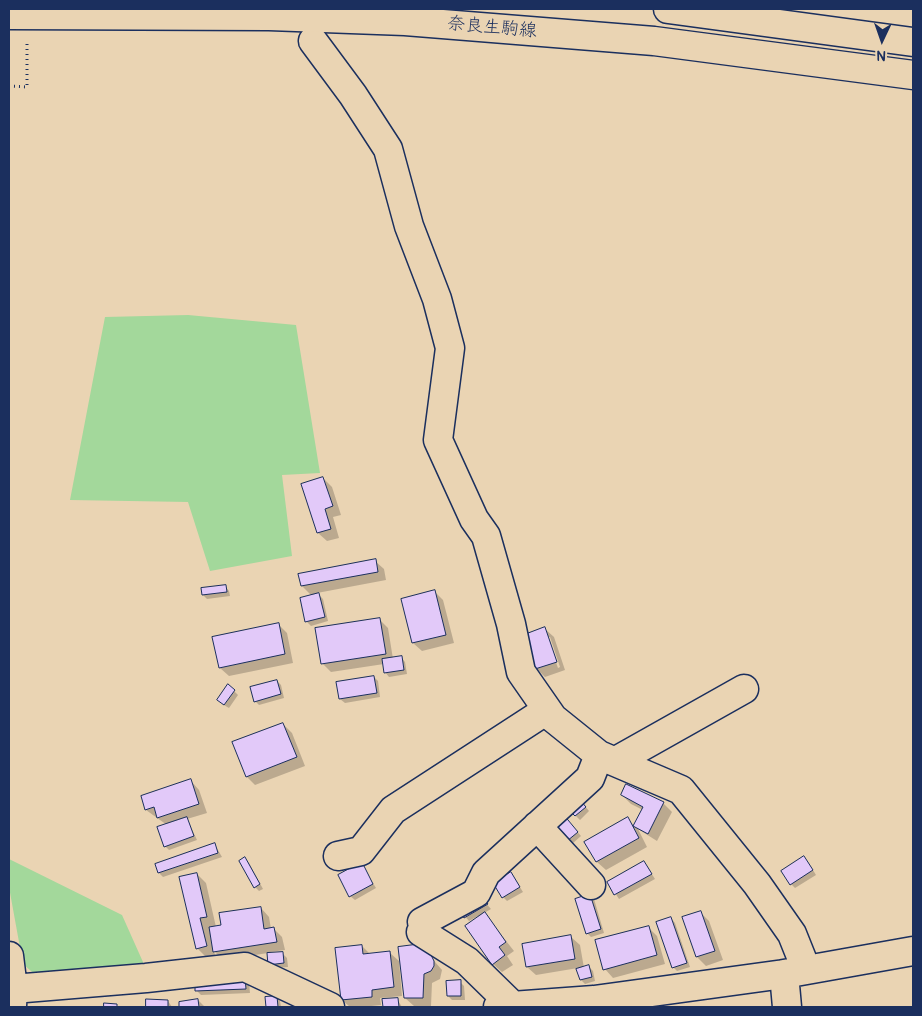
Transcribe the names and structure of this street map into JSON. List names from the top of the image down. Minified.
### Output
{"streets":{"street":["奈良生駒線"]},"north":"bottom"}
